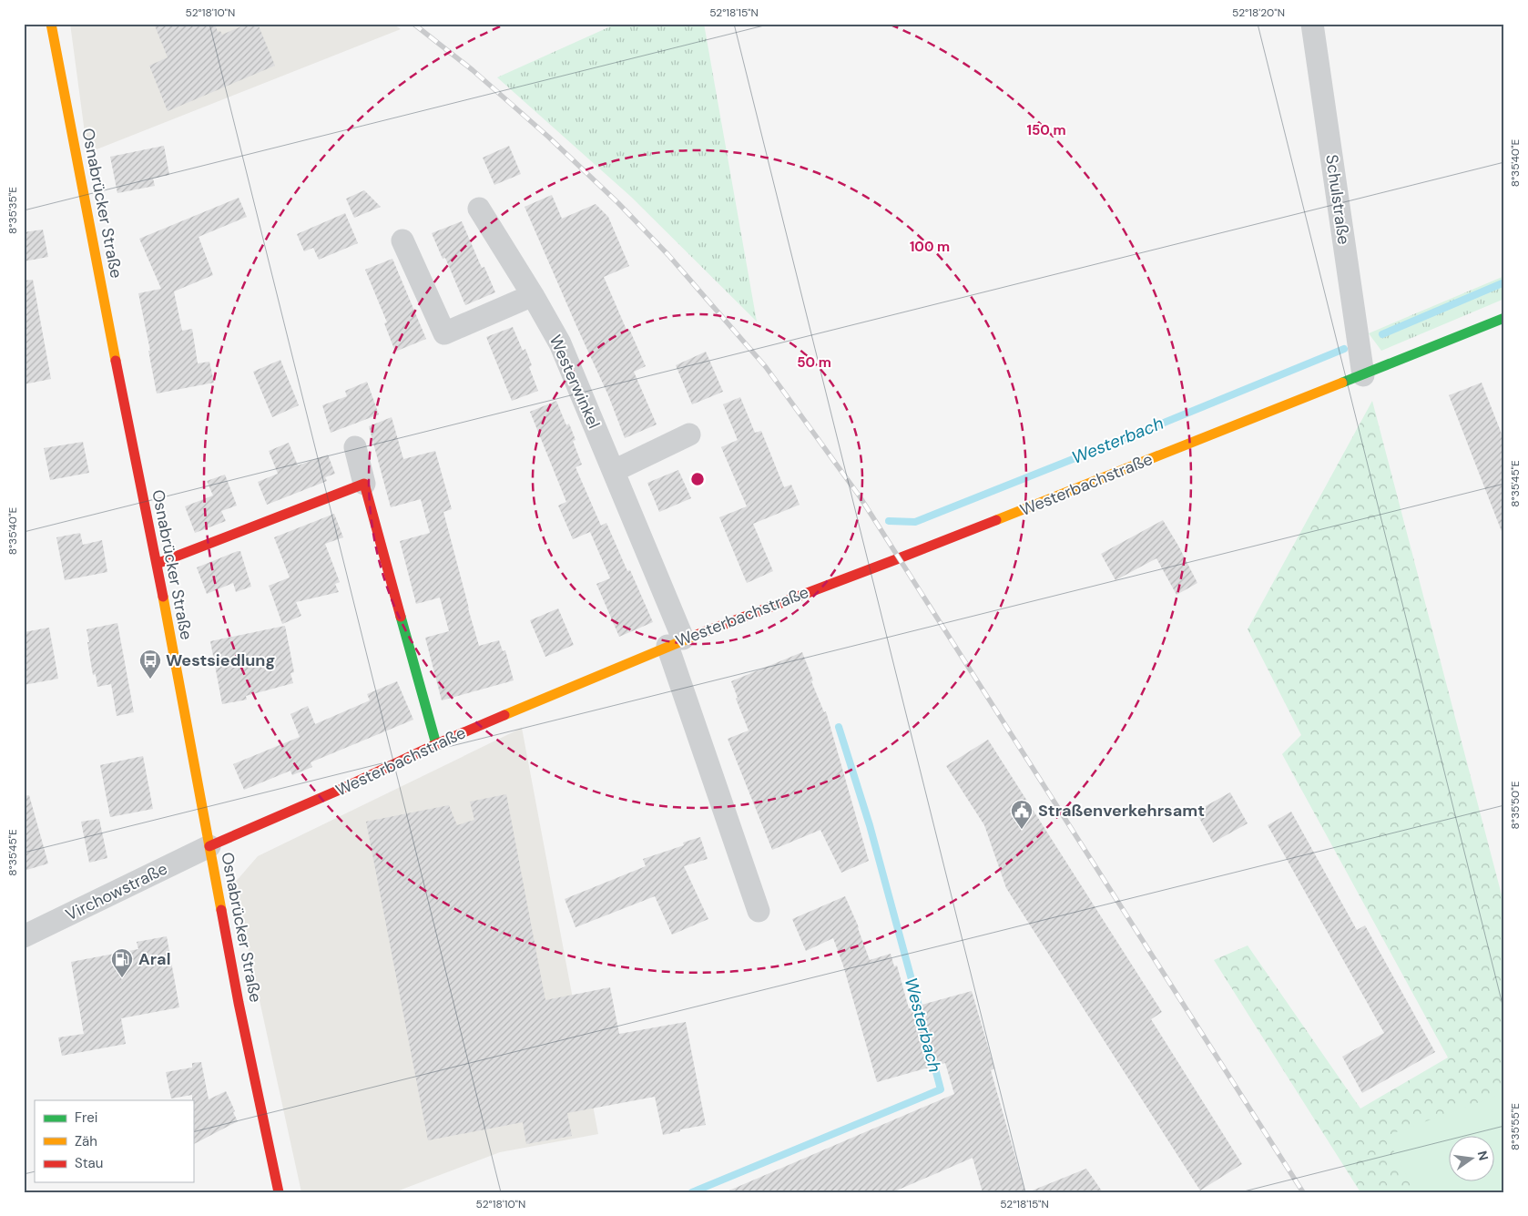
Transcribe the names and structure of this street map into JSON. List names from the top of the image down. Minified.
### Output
{"streets":{"main road":["Osnabrücker Straße","Westerbachstraße"],"street":["Schulstraße","Westerwinkel","Virchowstraße"]},"crossings":[["Schulstraße","Westerbachstraße"],["Osnabrücker Straße","Westerbachstraße"],["Osnabrücker Straße","Virchowstraße"],["Westerwinkel","Westerbachstraße"],["Westerbachstraße","Virchowstraße"]],"water":["Westerbach"],"places":{"bus stop":["Westsiedlung"],"public building":["Straßenverkehrsamt"],"fuel station":["Aral"]},"legend":["Frei","Zäh","Stau"],"north":"right","coordinates":["52°18'10\"N","52°18'15\"N","52°18'20\"N","8°35'40\"E","8°35'35\"E","8°35'45\"E","8°35'50\"E","8°35'55\"E"],"rings":["150 m","100 m","50 m"]}
